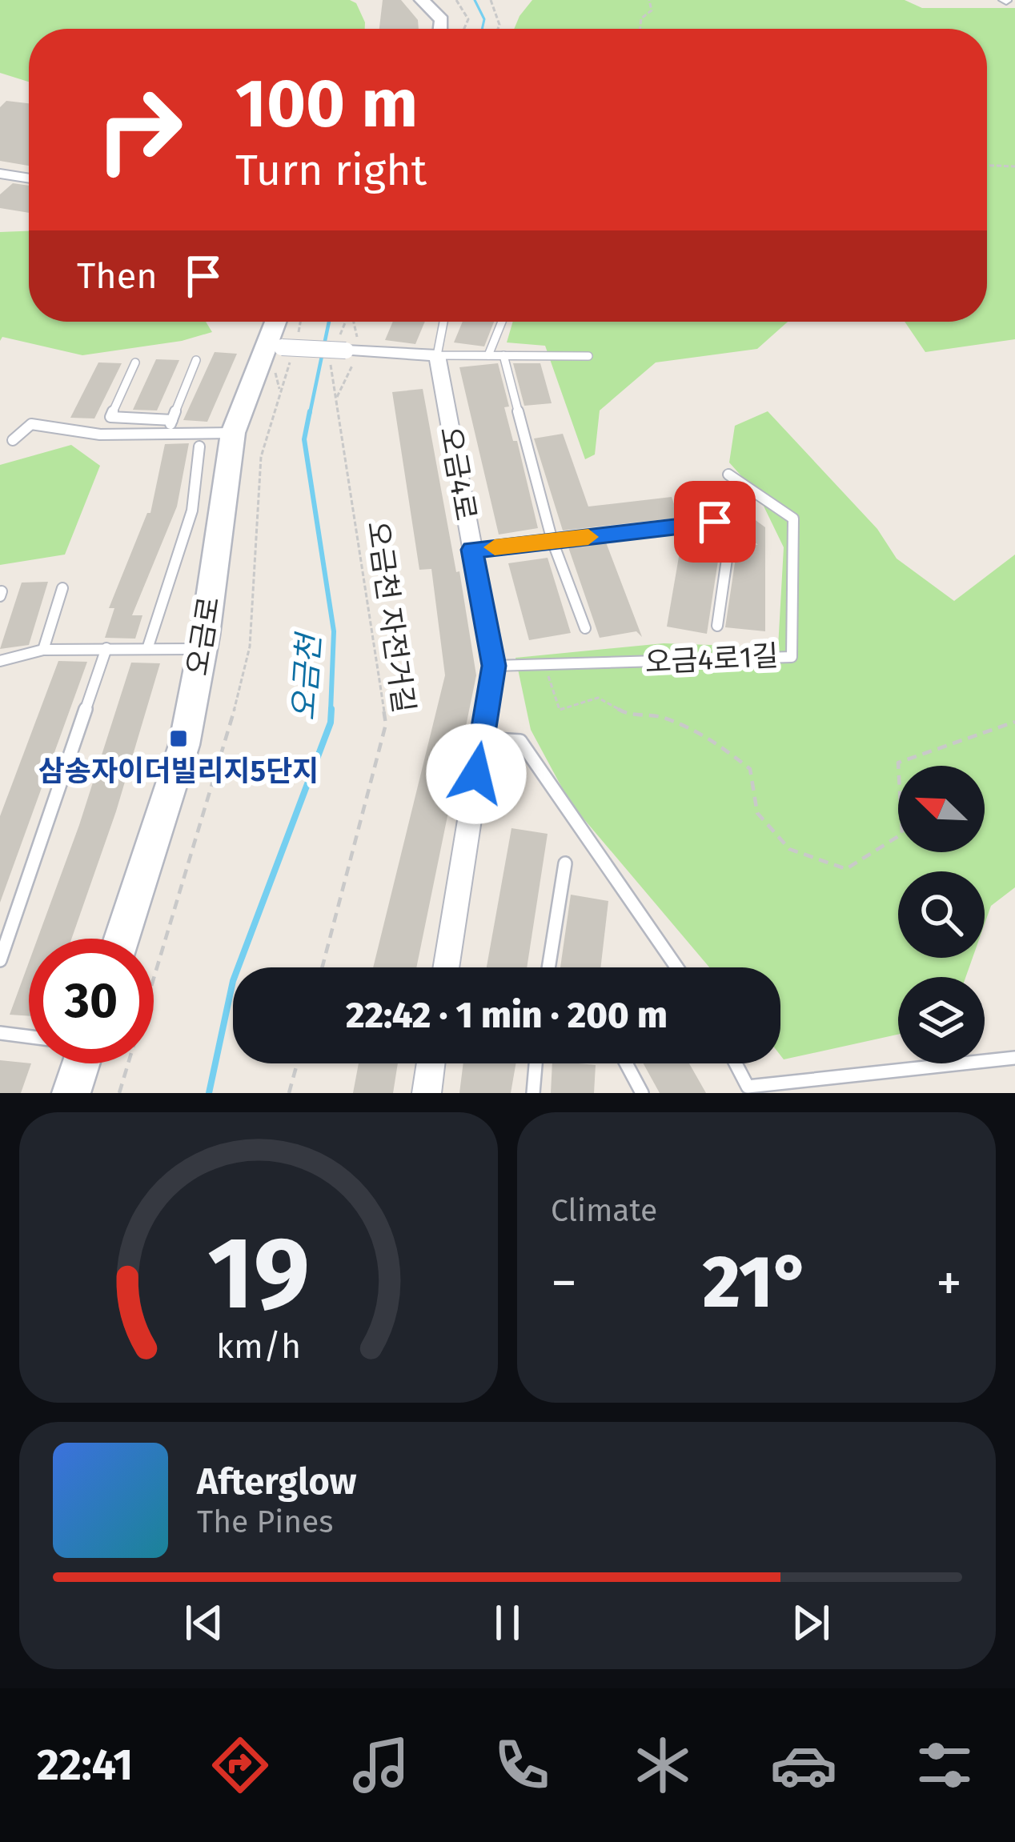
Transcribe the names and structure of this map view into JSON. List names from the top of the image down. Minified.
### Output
{"streets":{"street":["오금4로","오금로"],"lane":["오금4로1길"],"path":["오금천 자전거길"]},"crossings":[["오금4로","오금4로1길"]],"water":["오금천"],"places":{"transit":["삼송자이더빌리지5단지"]},"north":"top left","page":{"turn":["100 m","Turn right"],"then":"Then","limit":"30","trip":"22:42 · 1 min · 200 m","tile":"Climate","heat":["−","21°","+"],"song":["Afterglow","The Pines"],"tabs":"22:41","gauge":["19","km/h"]}}
